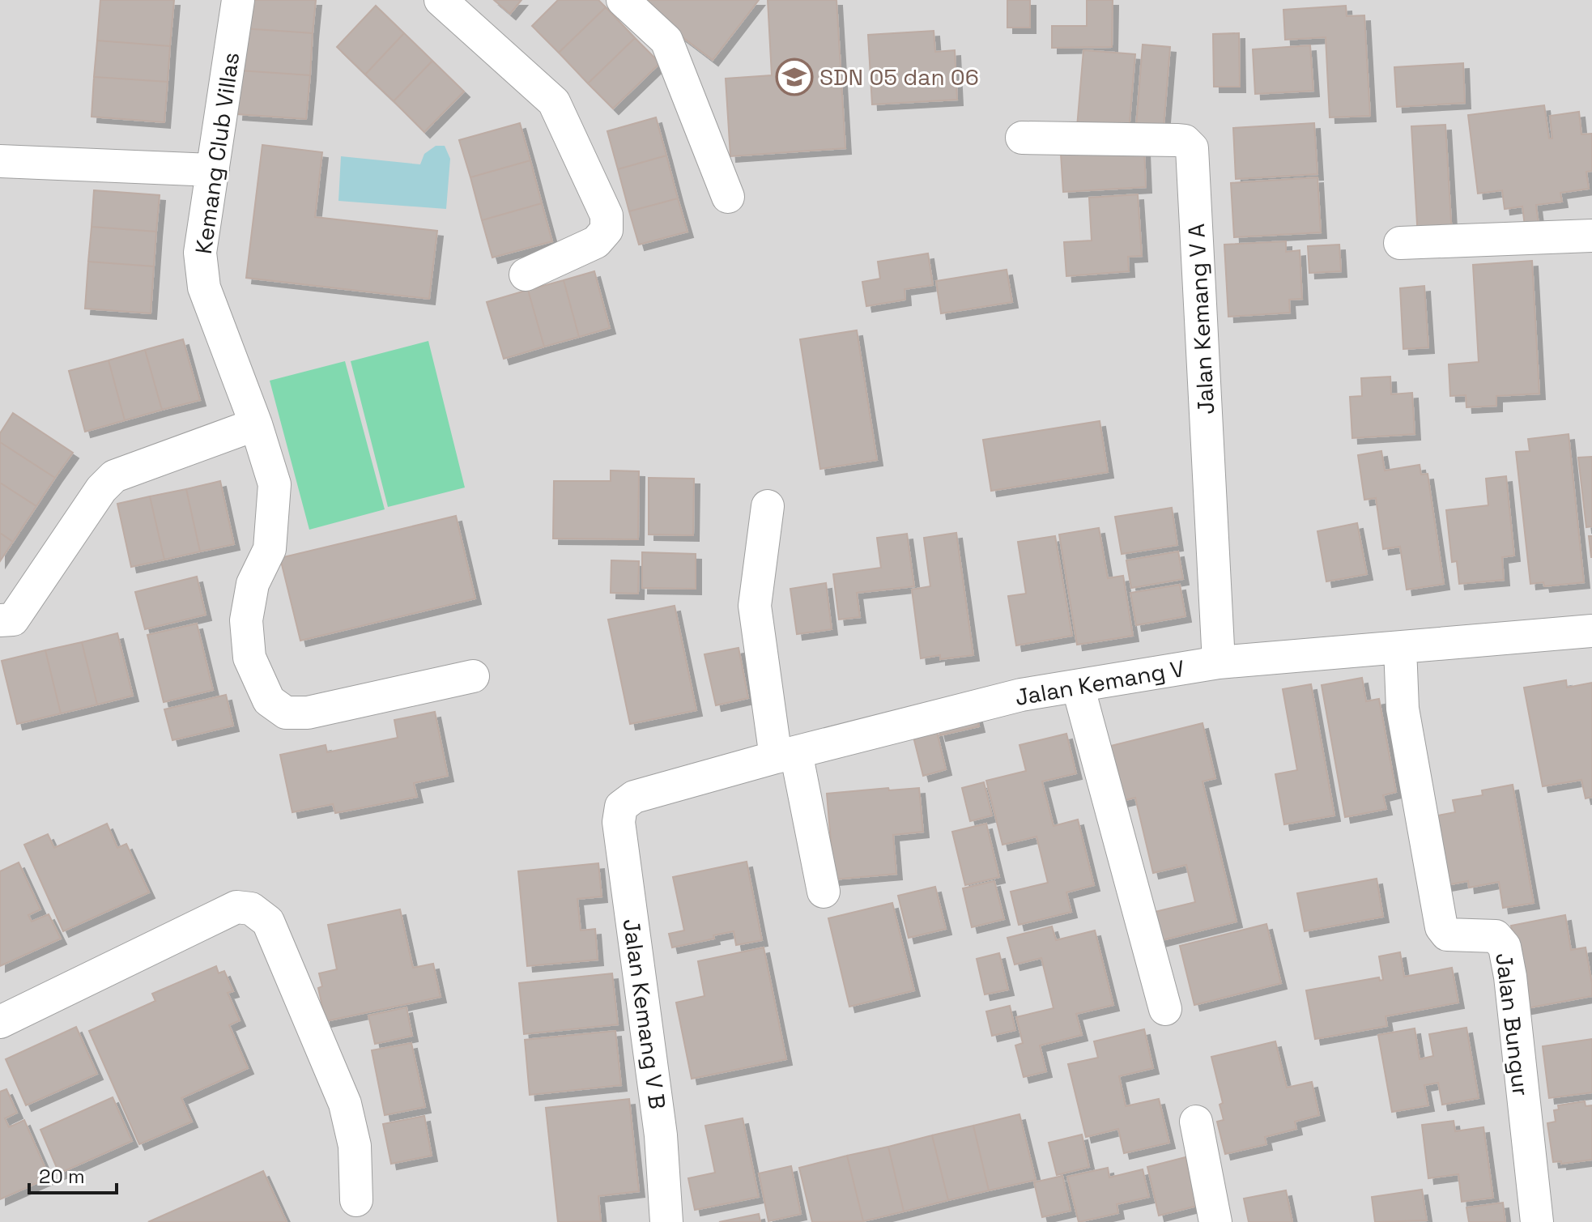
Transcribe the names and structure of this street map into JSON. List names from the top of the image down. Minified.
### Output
{"streets":{"street":["Kemang Club Villas","Jalan Kemang V A","Jalan Kemang V","Jalan Kemang V B","Jalan Bungur"]},"crossings":[["Jalan Kemang V A","Jalan Kemang V"],["Jalan Kemang V","Jalan Kemang V B"],["Jalan Kemang V","Jalan Bungur"]],"places":{"school or university":["SDN 05 dan 06"]},"scale_bar":"20 m"}
